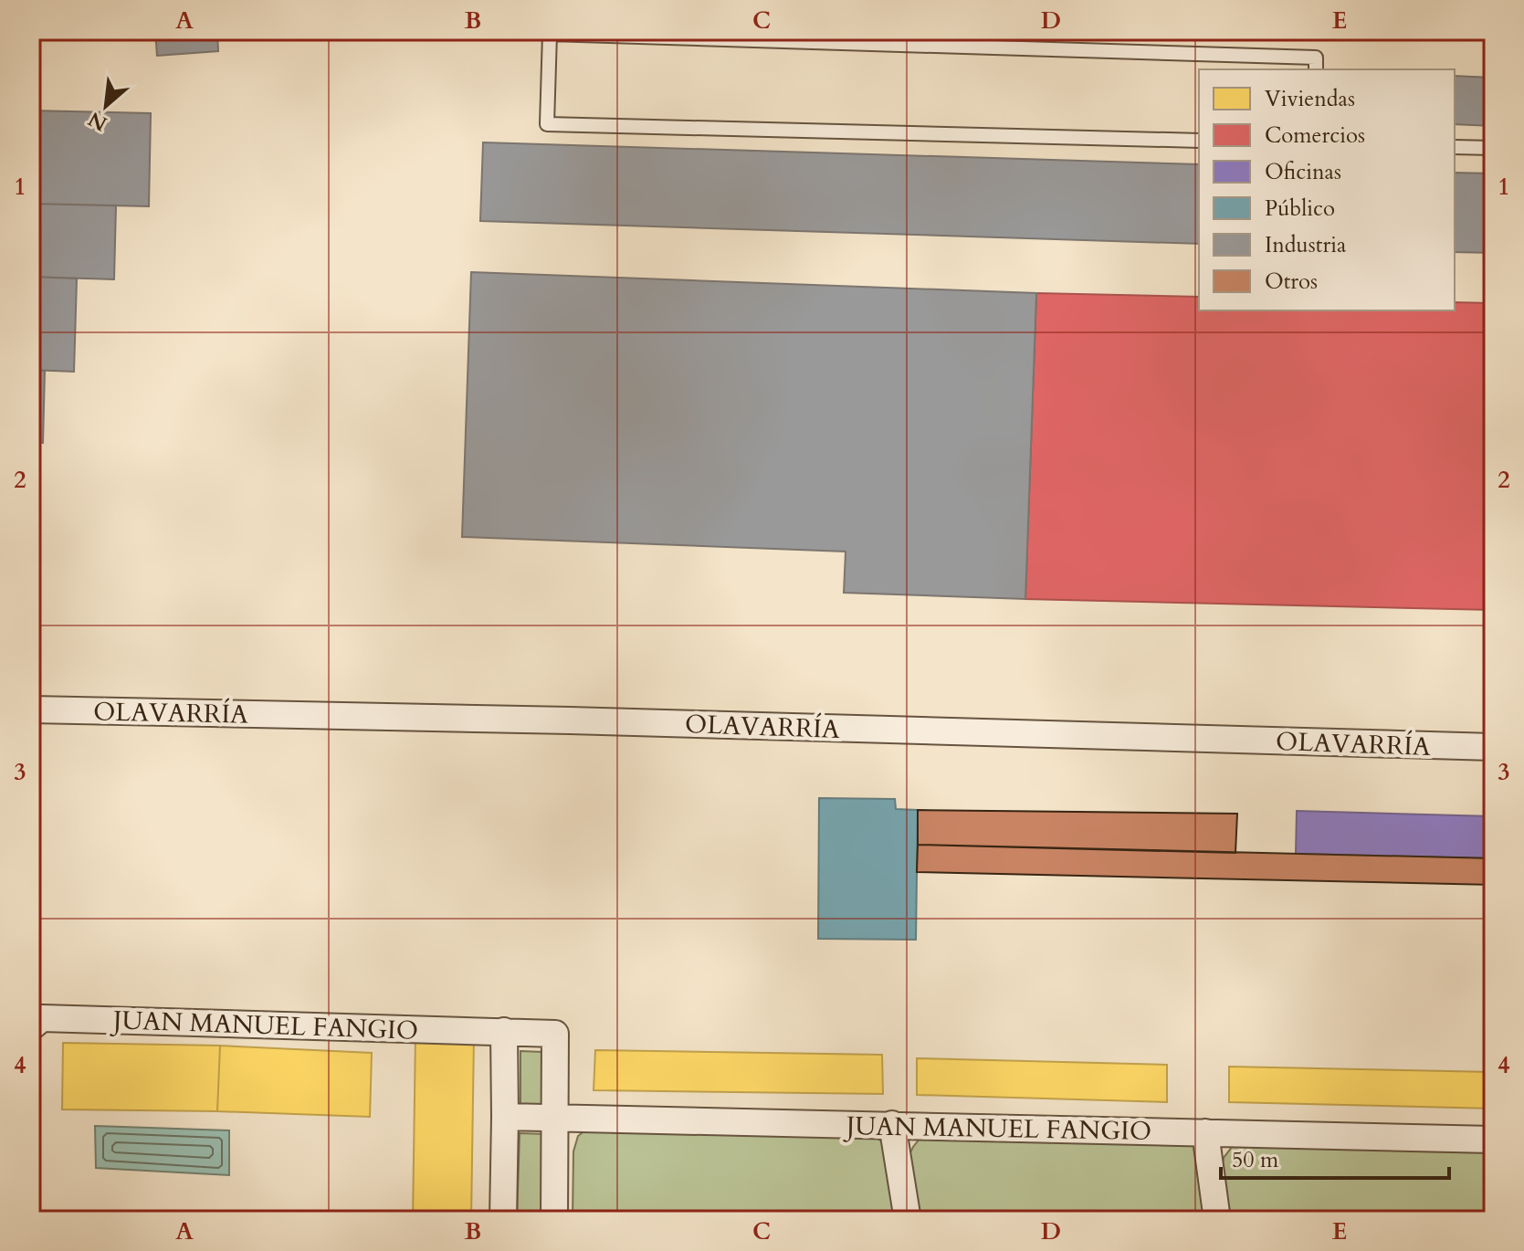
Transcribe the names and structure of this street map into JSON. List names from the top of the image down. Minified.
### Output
{"streets":{"street":["OLAVARRÍA","JUAN MANUEL FANGIO"]},"legend":["Viviendas","Comercios","Oficinas","Público","Industria","Otros"],"scale_bar":"50 m","north":"bottom left","grid":{"columns":["A","B","C","D","E"],"rows":["1","2","3","4"]}}
